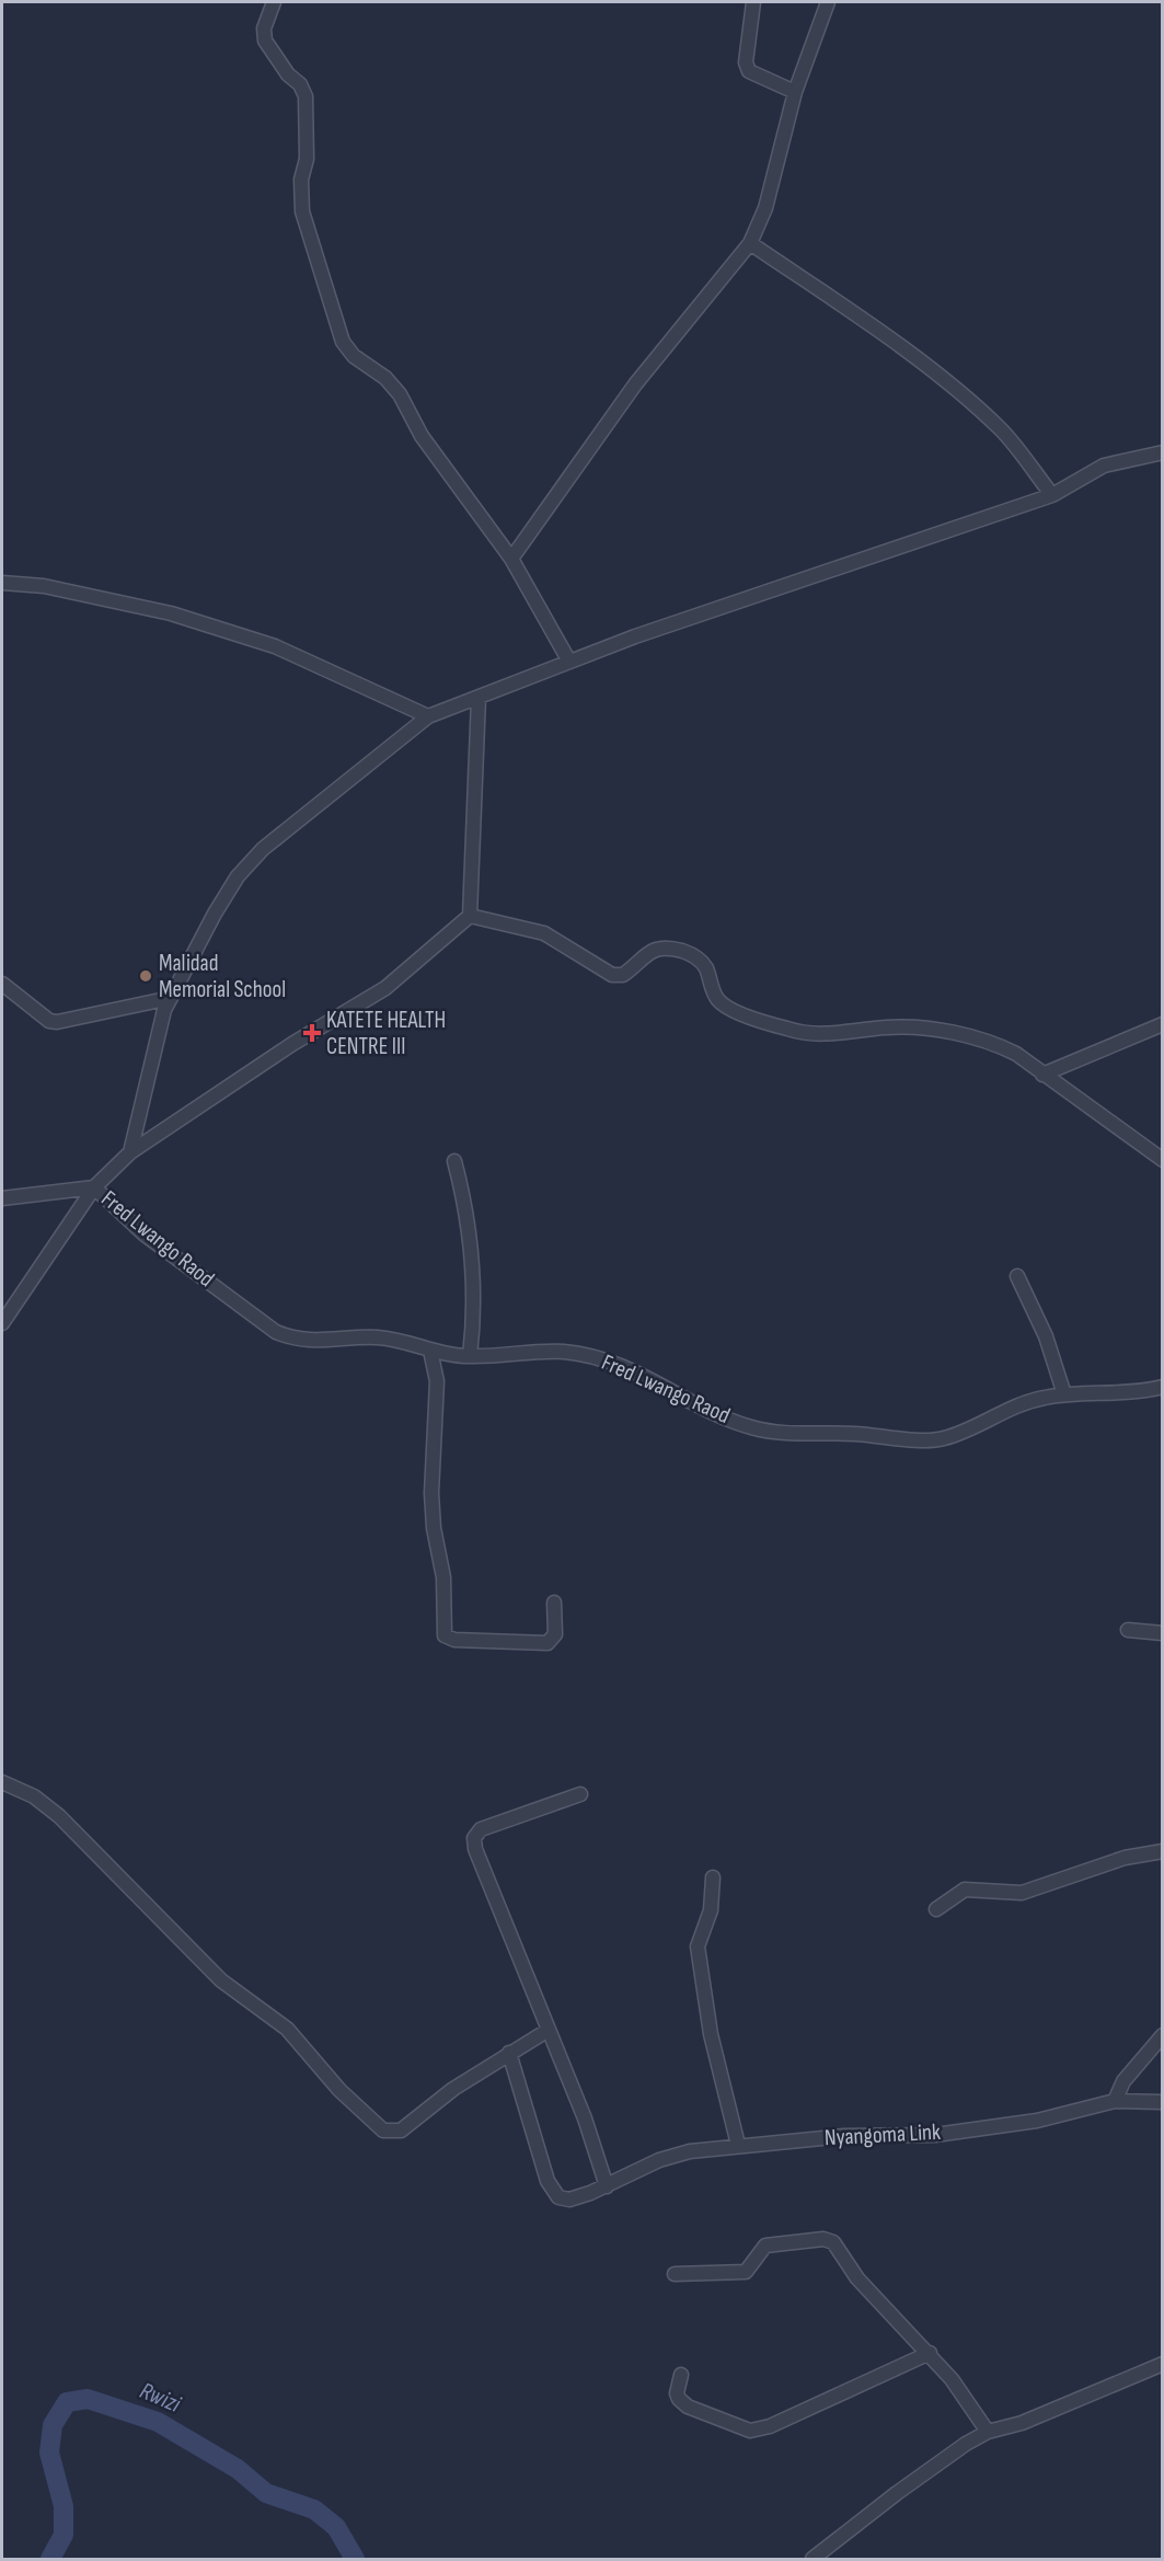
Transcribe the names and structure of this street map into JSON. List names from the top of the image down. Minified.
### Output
{"streets":{"street":["Fred Lwango Raod","Nyangoma Link"]},"water":["Rwizi"],"places":{"other":["Malidad Memorial School"],"health":["KATETE HEALTH CENTRE III"]}}
